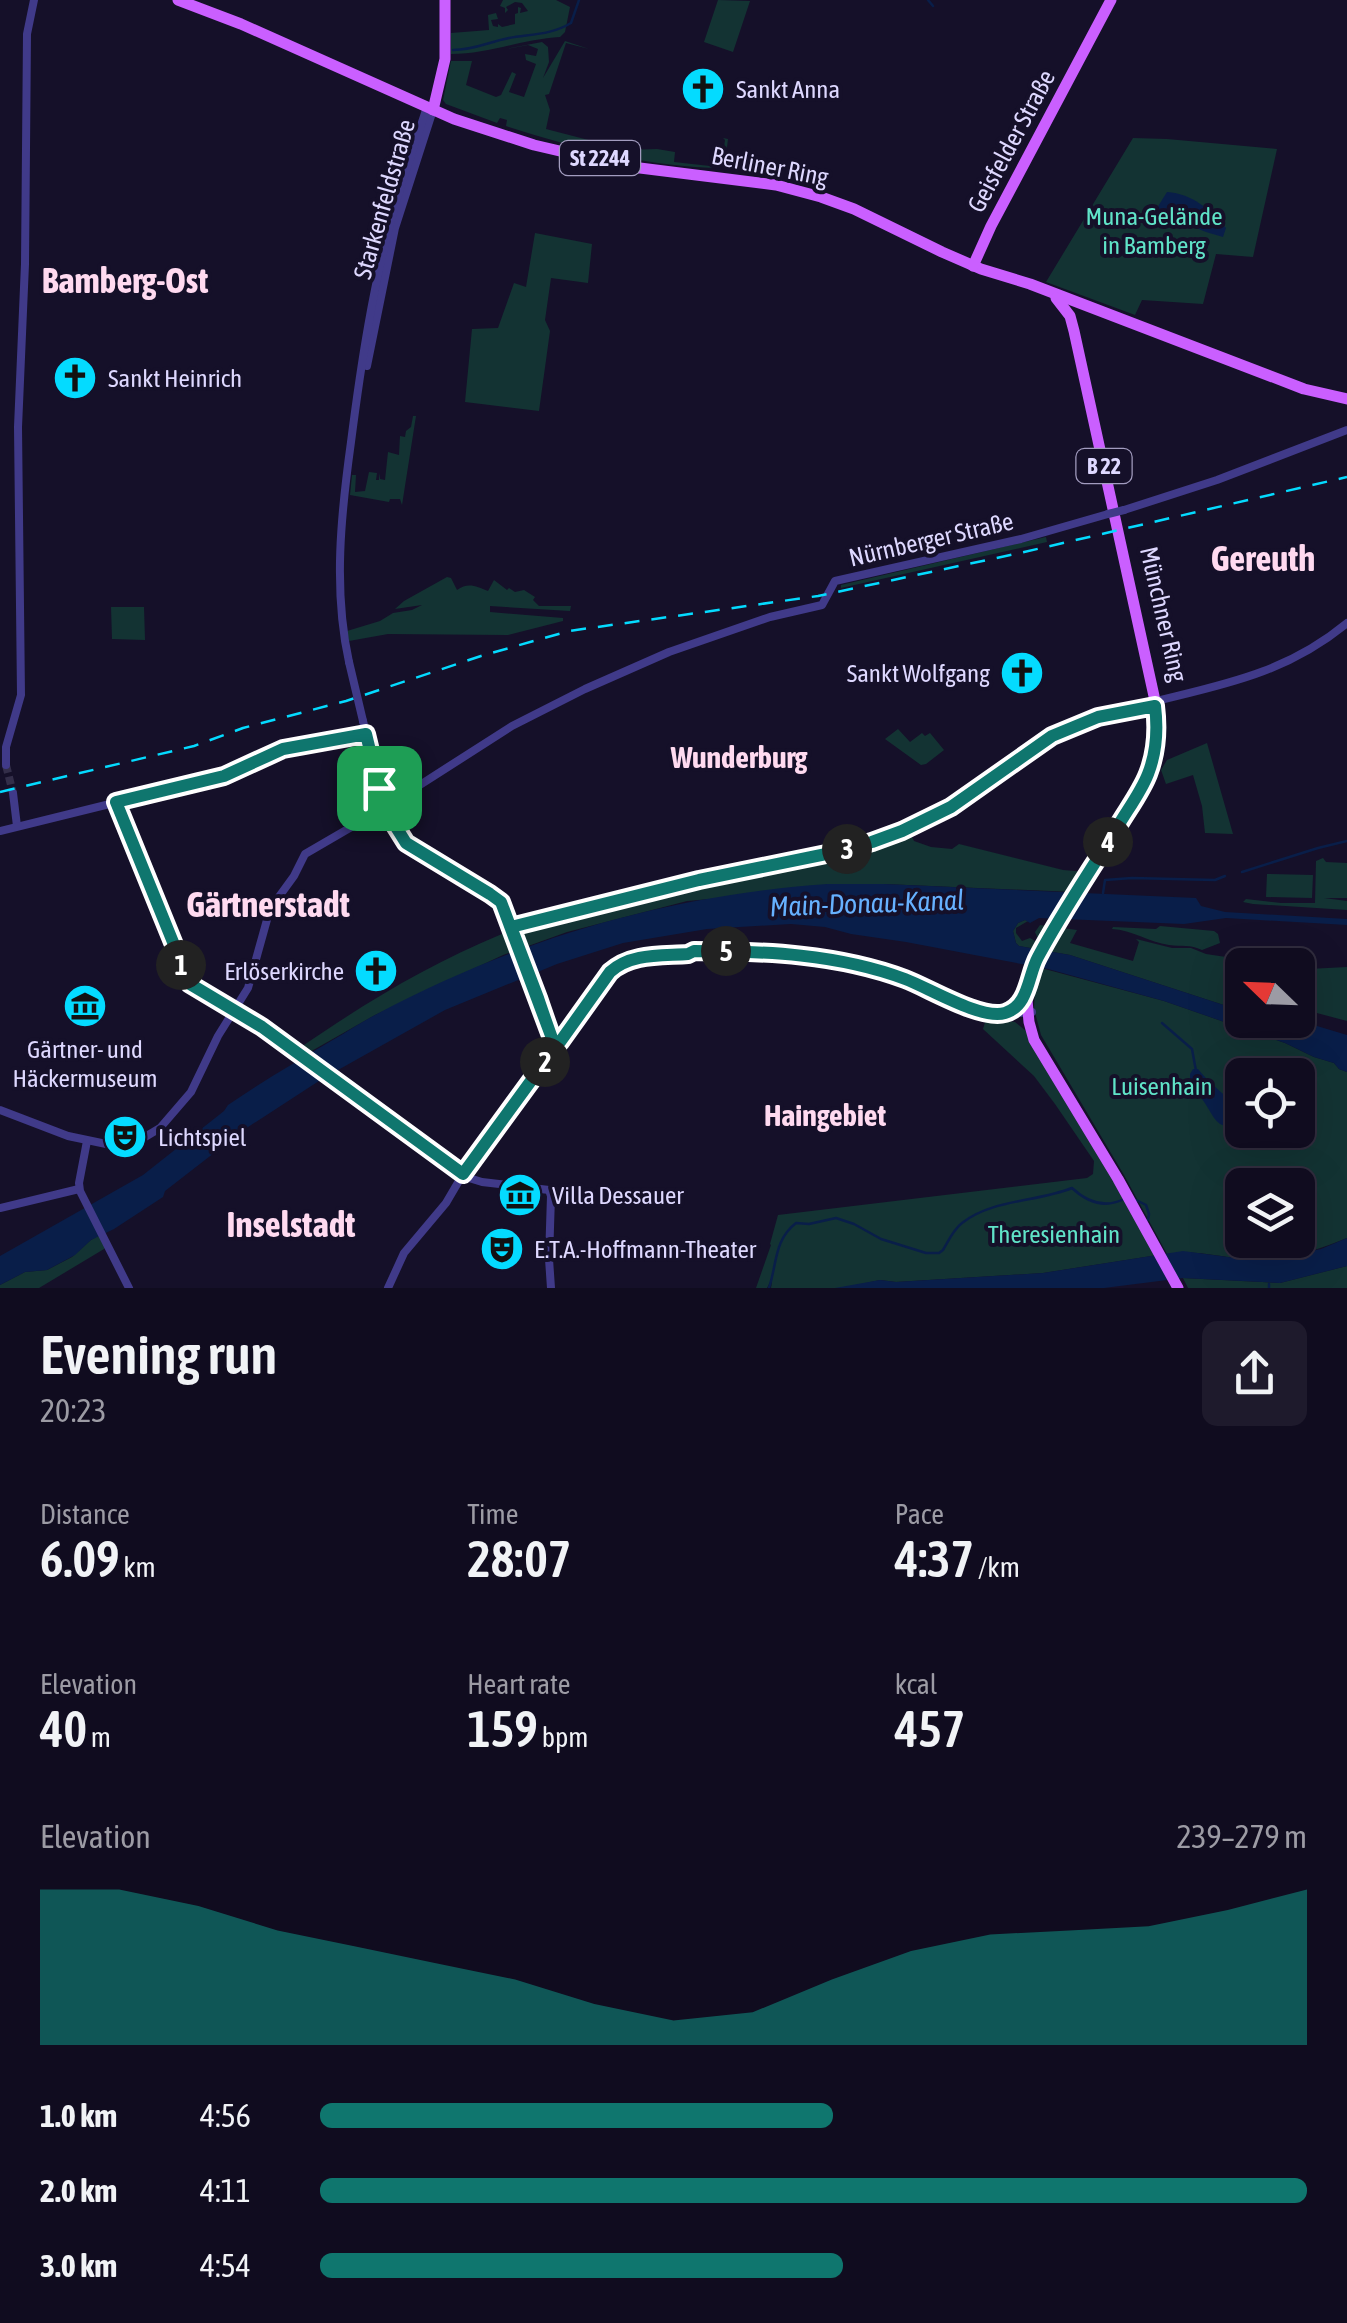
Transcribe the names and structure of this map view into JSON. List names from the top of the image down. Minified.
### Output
{"streets":{"main road":["Geisfelder Straße","St 2244","Berliner Ring","Starkenfeldstraße","B 22","Münchner Ring"],"street":["Nürnberger Straße"]},"crossings":[["Geisfelder Straße","Berliner Ring"],["Berliner Ring","Starkenfeldstraße"],["Berliner Ring","B 22"],["Berliner Ring","Münchner Ring"],["Starkenfeldstraße","Nürnberger Straße"],["B 22","Münchner Ring"]],"districts":["Bamberg-Ost","Gereuth","Wunderburg","Gärtnerstadt","Haingebiet","Inselstadt"],"water":["Main-Donau-Kanal"],"parks":["Muna-Gelände in Bamberg","Luisenhain","Theresienhain"],"places":{"church":["Sankt Anna","Sankt Heinrich","Sankt Wolfgang","Erlöserkirche"],"museum":["Gärtner- und Häckermuseum","Villa Dessauer"],"theatre":["Lichtspiel","E.T.A.-Hoffmann-Theater"]},"north":"top left","page":{"pins":["4","3","5","1","2"],"heading":["Evening run","20:23"],"stats":[["Distance","6.09 km"],["Time","28:07"],["Pace","4:37 /km"],["Elevation","40 m"],["Heart rate","159 bpm"],["kcal","457"]],"chart":["Elevation","239–279 m"],"list":[{"name":"1.0 km","note":"4:56"},{"name":"2.0 km","note":"4:11"},{"name":"3.0 km","note":"4:54"}]}}
